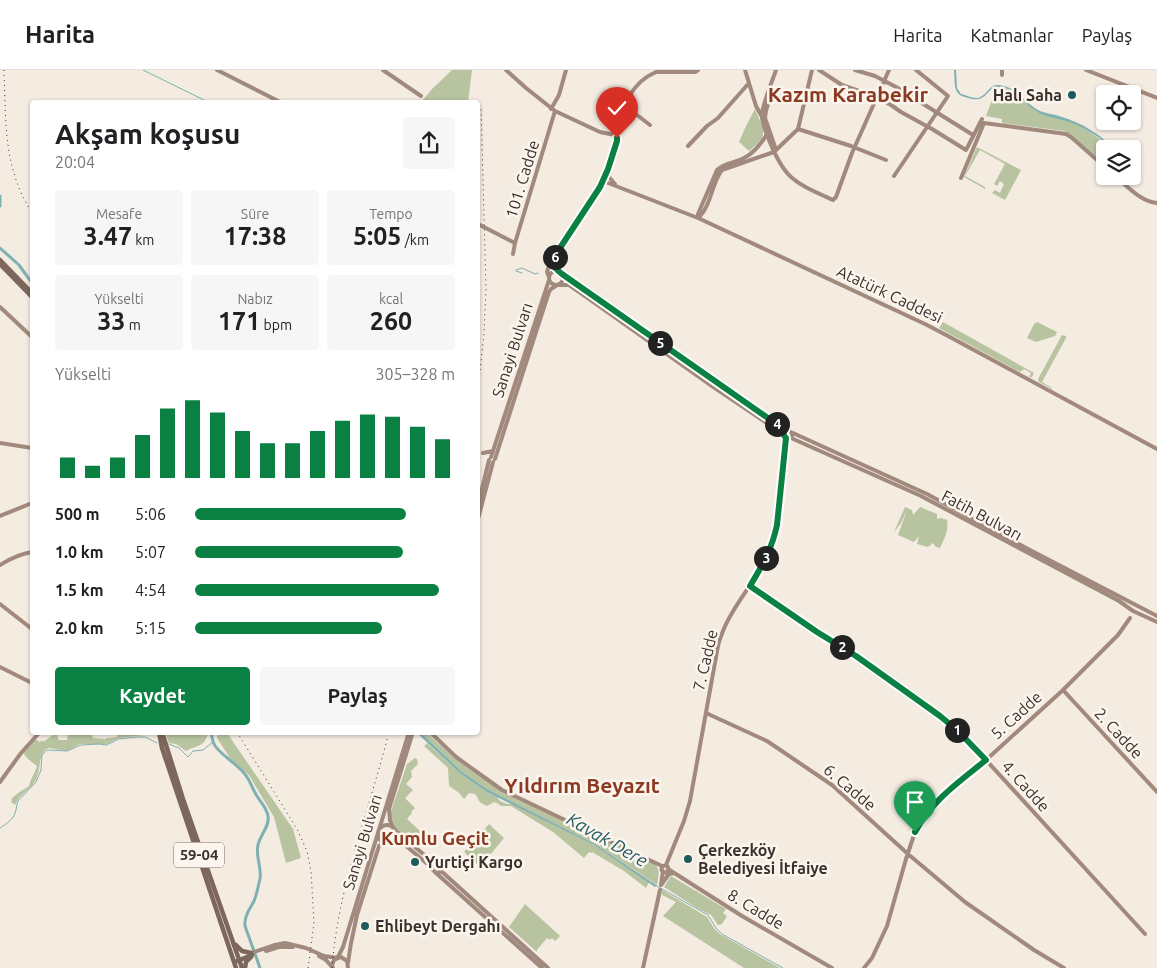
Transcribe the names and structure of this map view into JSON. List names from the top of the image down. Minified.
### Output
{"streets":{"main road":["59-04"],"street":["101. Cadde","Atatürk Caddesi","Sanayi Bulvarı","Fatih Bulvarı","7. Cadde","5. Cadde","2. Cadde","4. Cadde","6. Cadde","8. Cadde"]},"crossings":[["Sanayi Bulvarı","Fatih Bulvarı"],["Fatih Bulvarı","7. Cadde"],["7. Cadde","4. Cadde"],["7. Cadde","6. Cadde"],["7. Cadde","8. Cadde"],["5. Cadde","2. Cadde"],["5. Cadde","4. Cadde"],["5. Cadde","6. Cadde"]],"districts":["Kazım Karabekir","Yıldırım Beyazıt","Kumlu Geçit"],"water":["Kavak Dere"],"places":["Halı Saha","Çerkezköy Belediyesi İtfaiye","Yurtiçi Kargo","Ehlibeyt Dergahı"],"page":{"header":"Harita","nav":["Harita","Katmanlar","Paylaş"],"heading":["Akşam koşusu","20:04"],"stats":[["Mesafe","3.47 km"],["Süre","17:38"],["Tempo","5:05 /km"],["Yükselti","33 m"],["Nabız","171 bpm"],["kcal","260"]],"pins":["6","5","4","3","2","1"],"chart":["Yükselti","305–328 m"],"list":[{"name":"500 m","note":"5:06"},{"name":"1.0 km","note":"5:07"},{"name":"1.5 km","note":"4:54"},{"name":"2.0 km","note":"5:15"}],"buttons":["Kaydet","Paylaş"]}}
